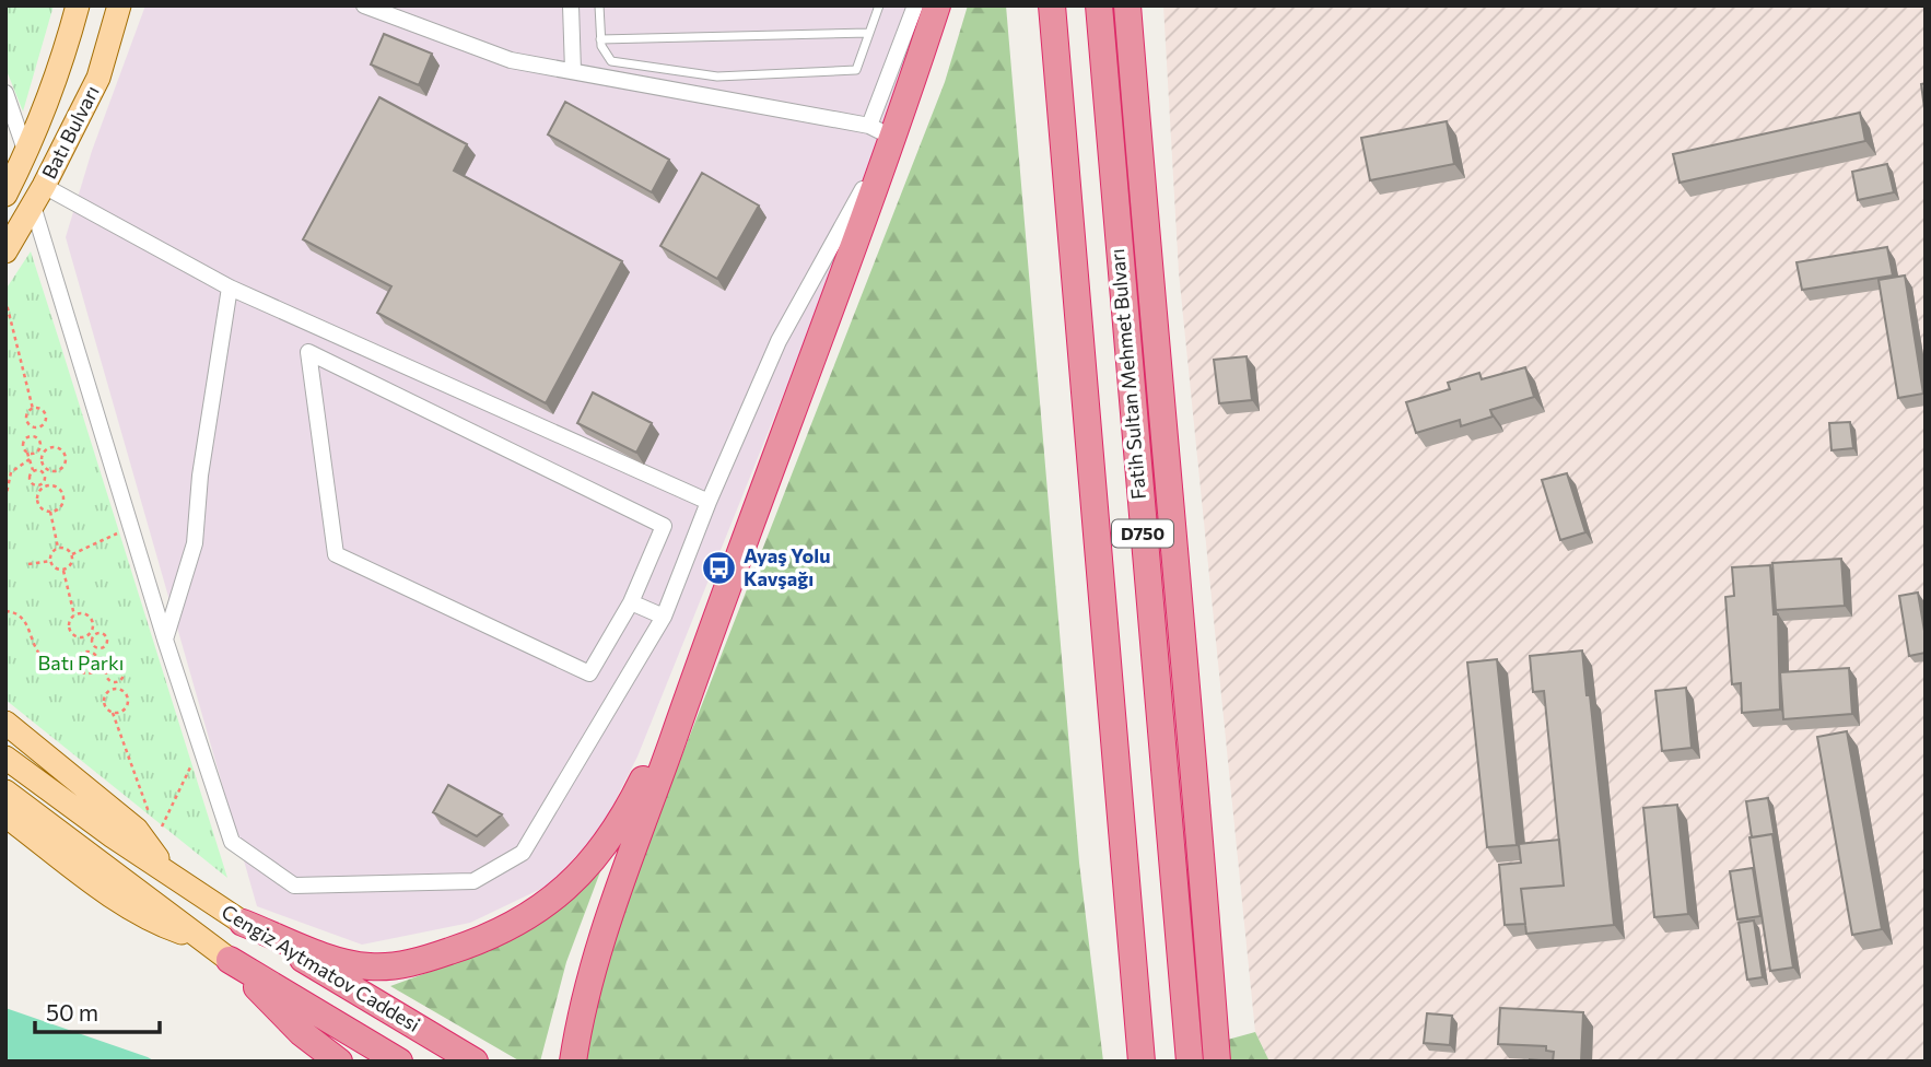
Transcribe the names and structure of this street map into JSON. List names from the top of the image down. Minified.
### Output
{"streets":{"highway":["Fatih Sultan Mehmet Bulvarı","D750","Cengiz Aytmatov Caddesi"],"main road":["Batı Bulvarı"]},"parks":["Batı Parkı"],"places":{"bus stop":["Ayaş Yolu Kavşağı"]},"scale_bar":"50 m"}
